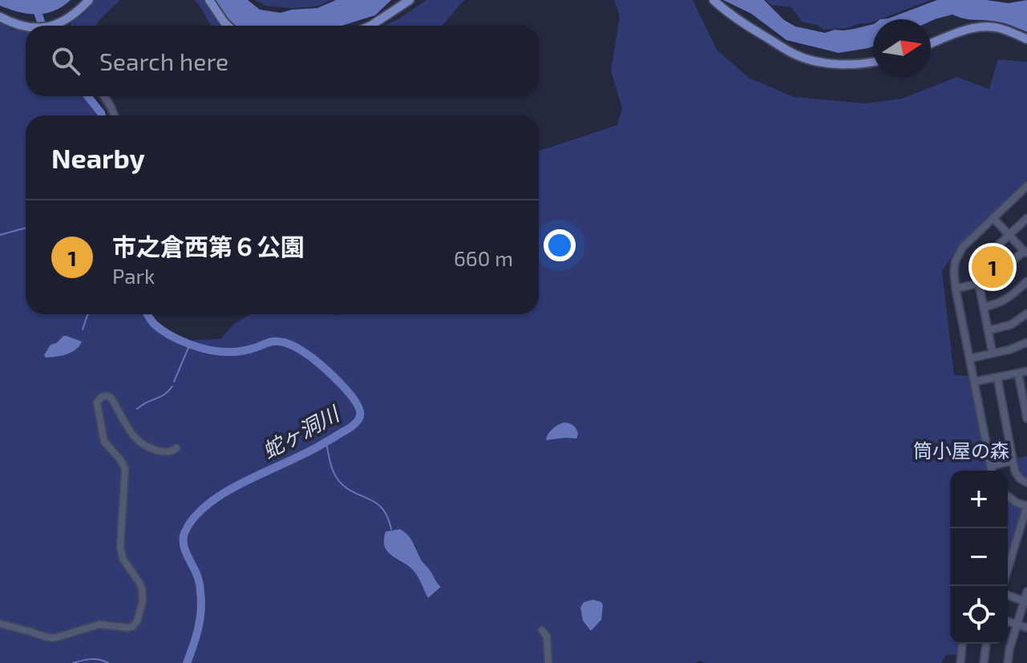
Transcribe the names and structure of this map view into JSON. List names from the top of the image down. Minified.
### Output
{"water":["蛇ヶ洞川"],"parks":["筒小屋の森"],"north":"right","page":{"search":"Search here","heading":"Nearby","list":[{"mark":"1","name":"市之倉西第６公園","note":"Park","value":"660 m"}],"pins":"1","map_buttons":["+","−"]}}
